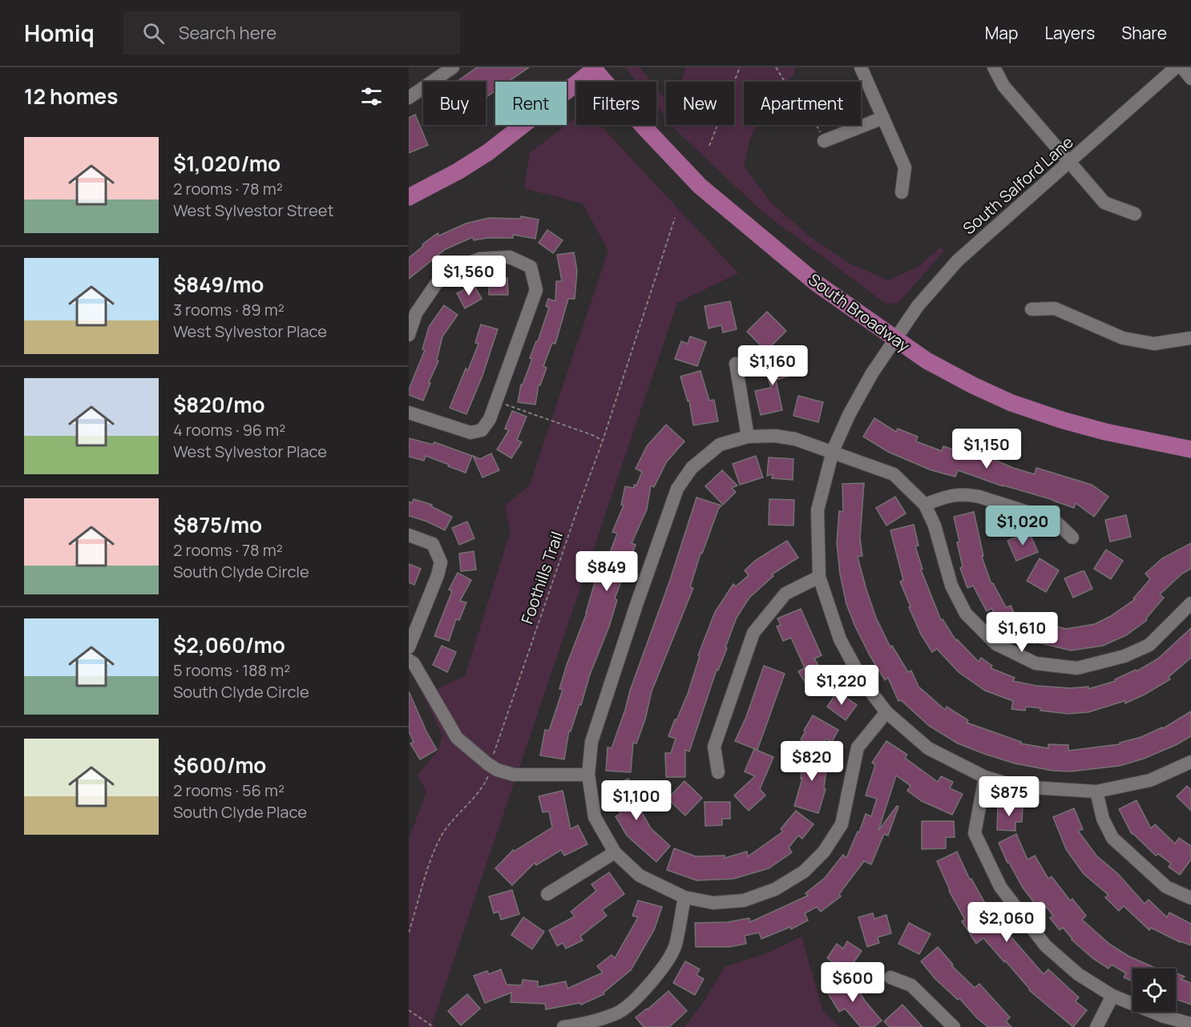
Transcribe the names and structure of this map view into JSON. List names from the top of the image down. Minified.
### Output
{"streets":{"main road":["South Broadway"],"street":["South Salford Lane"],"path":["Foothills Trail"]},"crossings":[["South Salford Lane","South Broadway"]],"page":{"header":"Homiq","search":"Search here","nav":["Map","Layers","Share"],"heading":"12 homes","chip":["Buy","Rent","Filters","New","Apartment"],"list":[{"name":"$1,020/mo","note":"2 rooms · 78 m² · West Sylvestor Street"},{"name":"$849/mo","note":"3 rooms · 89 m² · West Sylvestor Place"},{"name":"$820/mo","note":"4 rooms · 96 m² · West Sylvestor Place"},{"name":"$875/mo","note":"2 rooms · 78 m² · South Clyde Circle"},{"name":"$2,060/mo","note":"5 rooms · 188 m² · South Clyde Circle"},{"name":"$600/mo","note":"2 rooms · 56 m² · South Clyde Place"}],"price":["$1,560","$1,160","$1,150","$1,020","$849","$1,610","$1,220","$820","$875","$1,100","$2,060","$600"]}}
